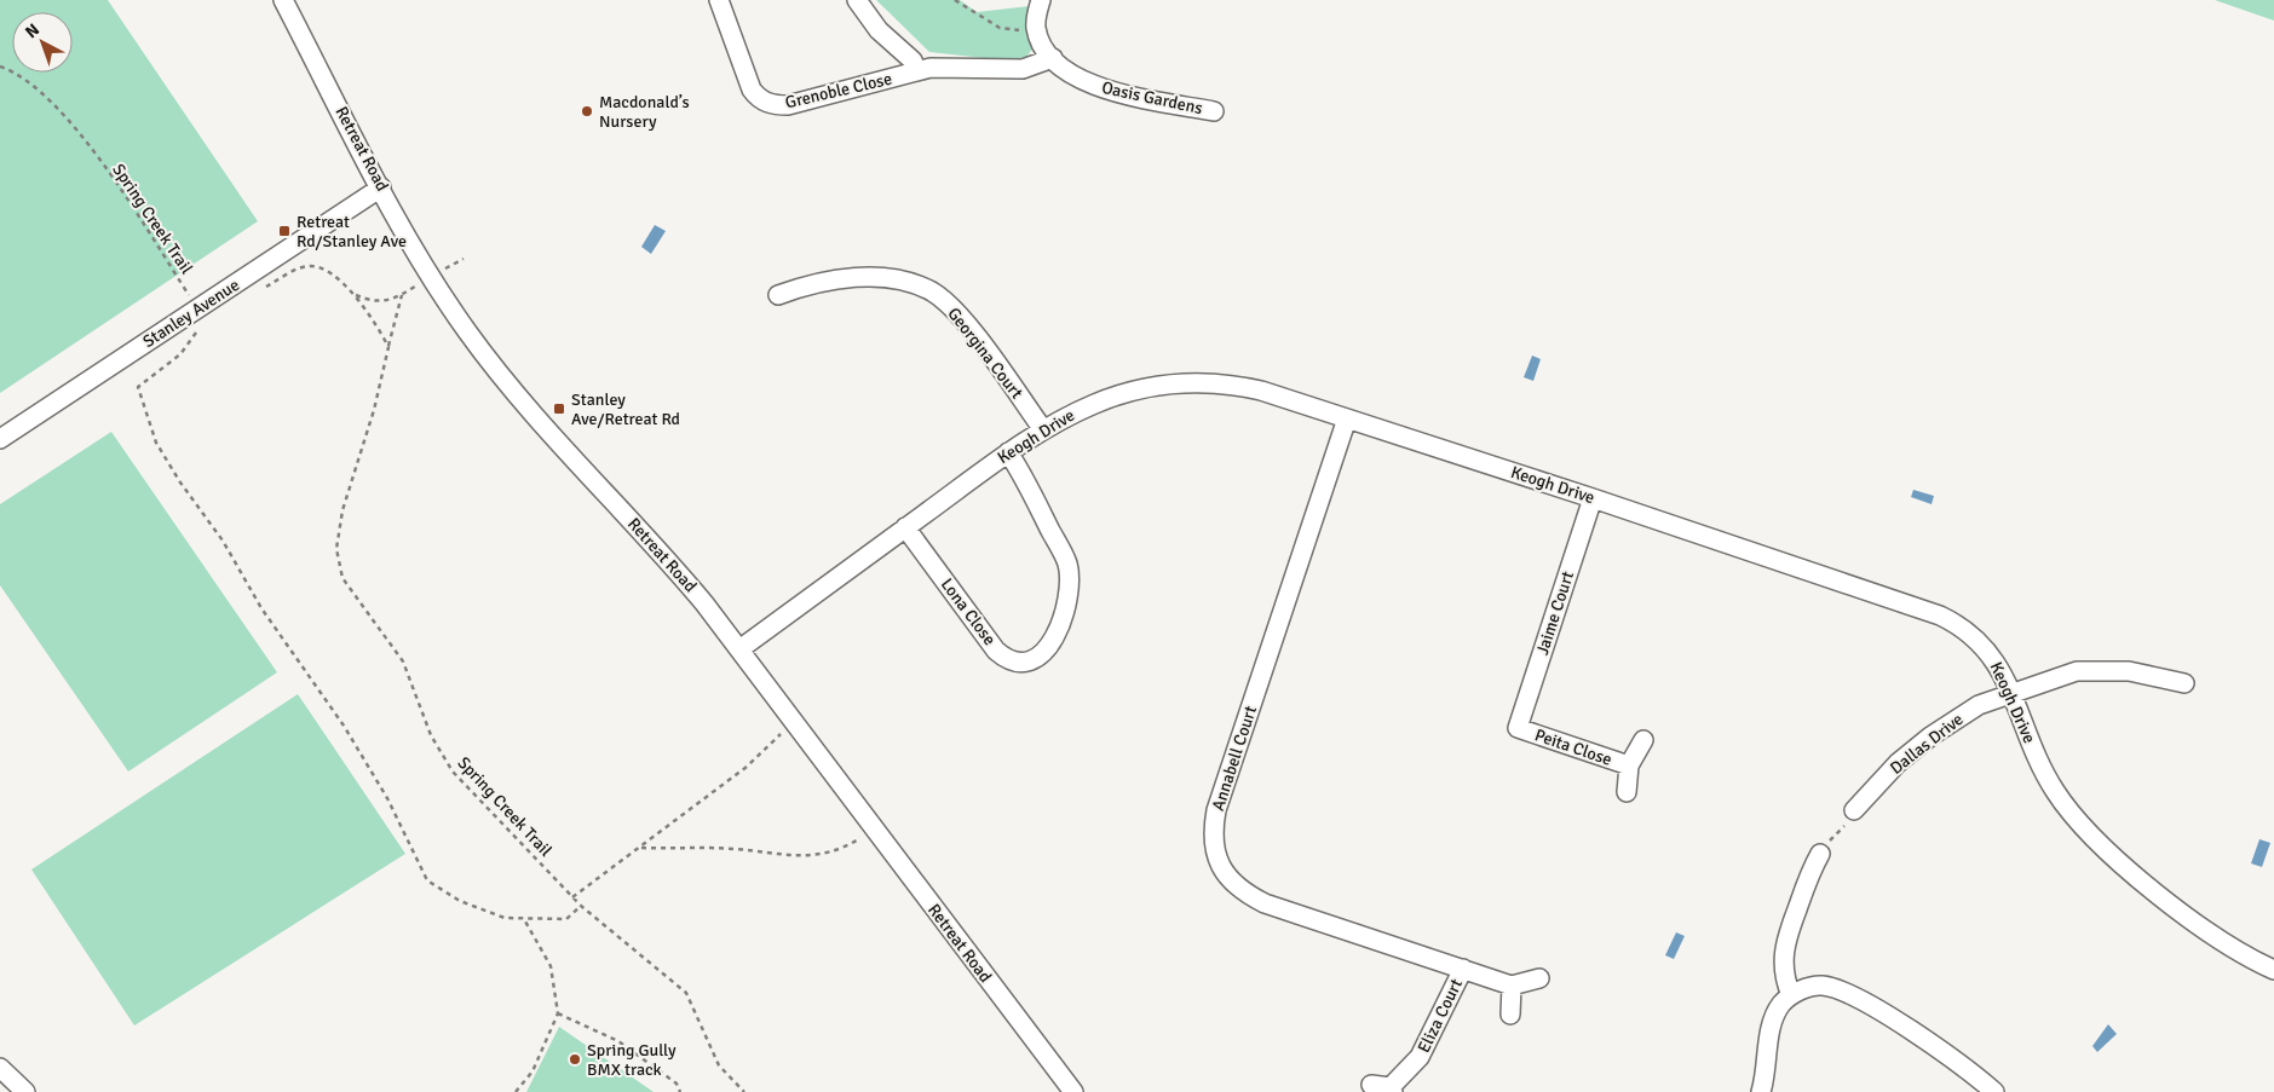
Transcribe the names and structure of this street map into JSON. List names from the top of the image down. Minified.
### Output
{"streets":{"street":["Grenoble Close","Oasis Gardens","Retreat Road","Stanley Avenue","Georgina Court","Keogh Drive","Lona Close","Jaime Court","Dallas Drive","Peita Close","Annabell Court","Eliza Court"],"path":["Spring Creek Trail"]},"crossings":[["Grenoble Close","Oasis Gardens"],["Retreat Road","Stanley Avenue"],["Retreat Road","Keogh Drive"],["Spring Creek Trail","Stanley Avenue"],["Georgina Court","Keogh Drive"],["Keogh Drive","Lona Close"],["Keogh Drive","Jaime Court"],["Keogh Drive","Dallas Drive"],["Keogh Drive","Annabell Court"],["Jaime Court","Peita Close"],["Annabell Court","Eliza Court"]],"places":{"other":["Macdonald’s Nursery","Spring Gully BMX track"],"transit":["Retreat Rd/Stanley Ave","Stanley Ave/Retreat Rd"]},"north":"top left"}
